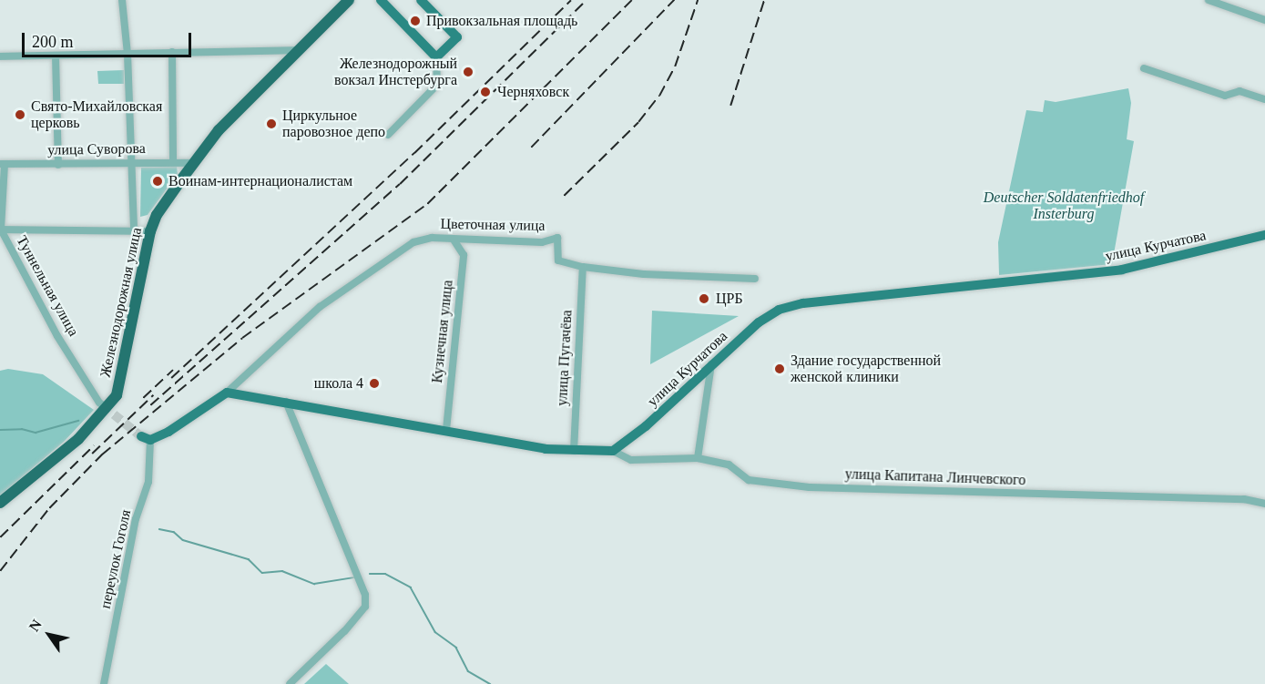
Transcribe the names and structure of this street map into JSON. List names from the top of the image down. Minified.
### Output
{"streets":{"highway":["Железнодорожная улица"],"main road":["улица Курчатова"],"street":["улица Суворова","Цветочная улица","Туннельная улица","Кузнечная улица","улица Пугачёва","улица Капитана Линчевского","переулок Гоголя"]},"crossings":[["улица Суворова","Туннельная улица"],["улица Суворова","Железнодорожная улица"],["Цветочная улица","Кузнечная улица"],["Цветочная улица","улица Пугачёва"],["улица Курчатова","улица Капитана Линчевского"],["Туннельная улица","Железнодорожная улица"]],"parks":["Deutscher Soldatenfriedhof Insterburg"],"places":["Привокзальная площадь","Железнодорожный вокзал Инстербурга","Черняховск","Свято-Михайловская церковь","Циркульное паровозное депо","Воинам-интернационалистам","ЦРБ","Здание государственной женской клиники","школа 4"],"scale_bar":"200 m","north":"top left"}
